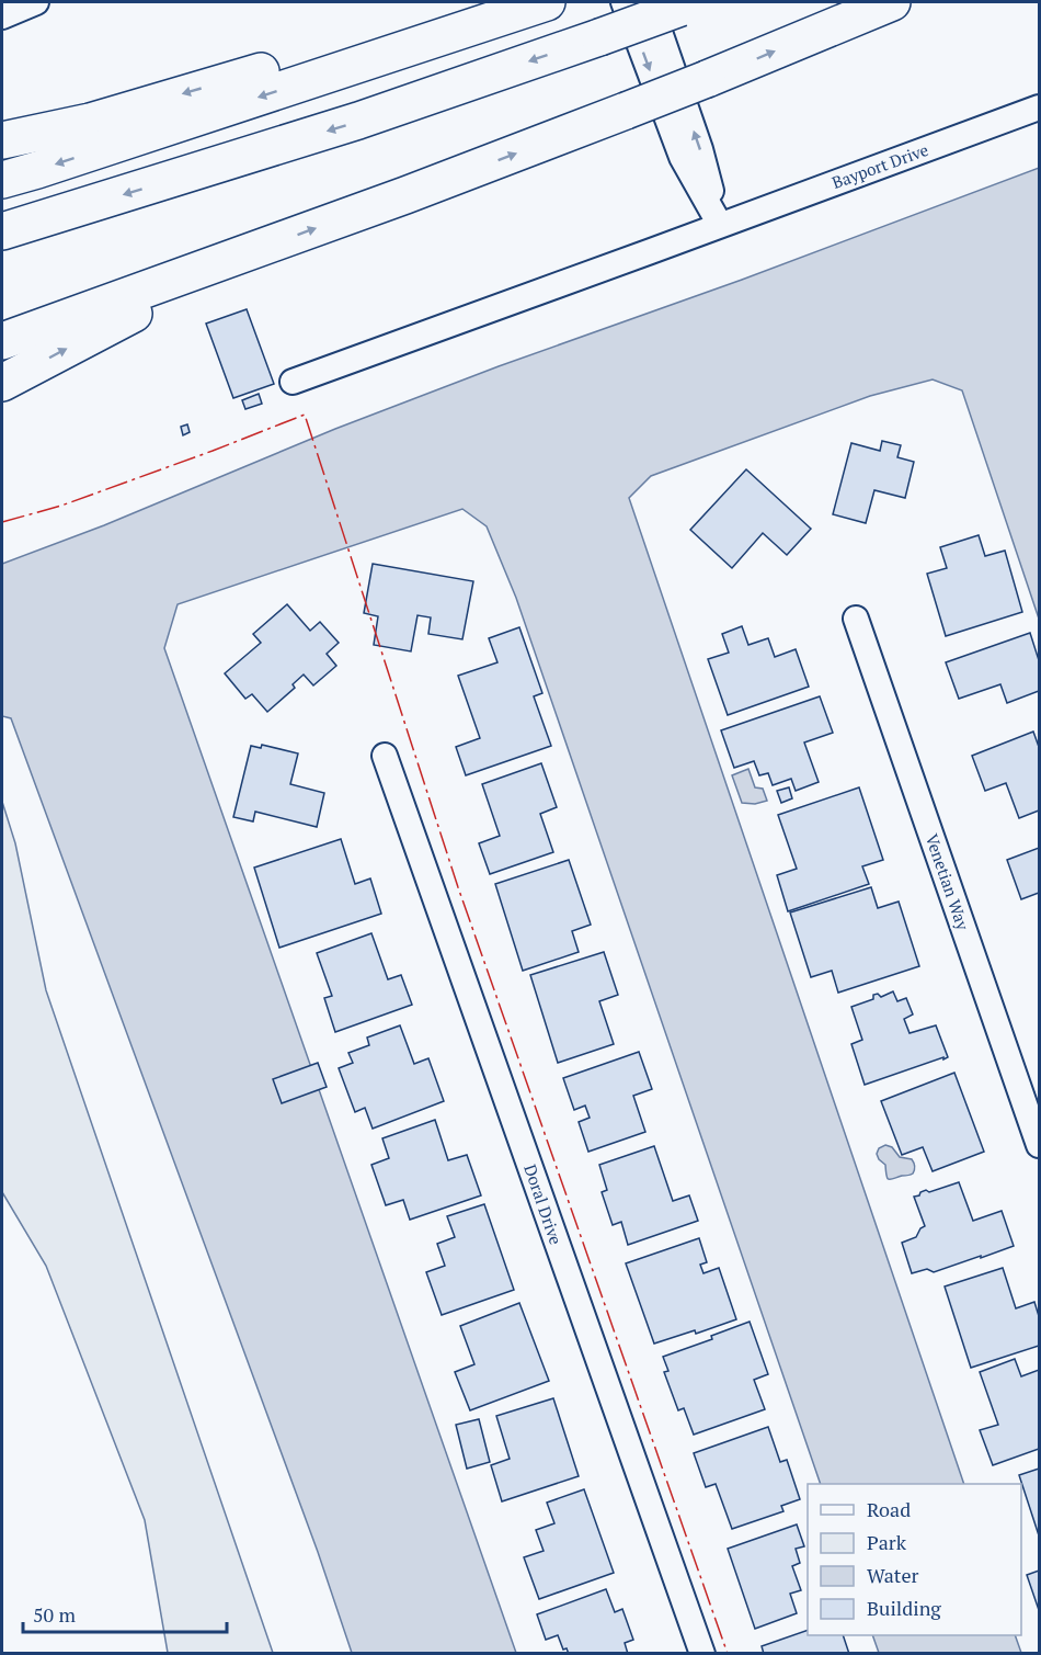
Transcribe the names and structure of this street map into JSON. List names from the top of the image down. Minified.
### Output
{"streets":{"street":["Bayport Drive","Venetian Way","Doral Drive"]},"legend":["Road","Park","Water","Building"],"scale_bar":"50 m"}
